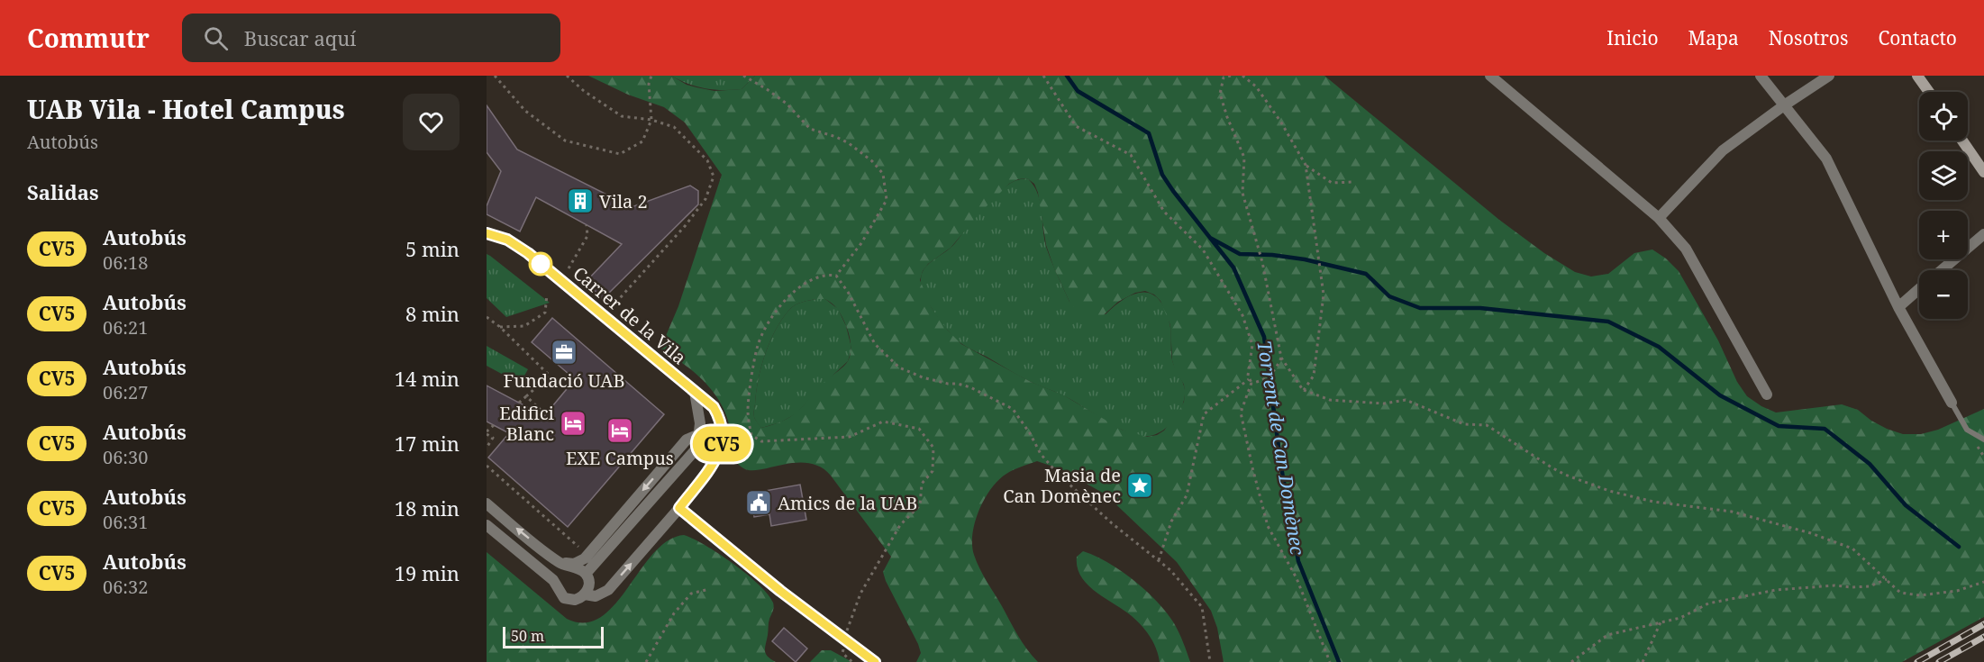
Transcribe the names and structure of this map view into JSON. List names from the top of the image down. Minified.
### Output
{"streets":{"street":["Carrer de la Vila"]},"water":["Torrent de Can Domènec"],"places":{"building":["Vila 2"],"office":["Fundació UAB"],"hotel":["Edifici Blanc","EXE Campus"],"place":["Masia de Can Domènec"],"public building":["Amics de la UAB"]},"lines":["bus line CV5"],"scale_bar":"50 m","page":{"header":"Commutr","search":"Buscar aquí","nav":["Inicio","Mapa","Nosotros","Contacto"],"heading":[["UAB Vila - Hotel Campus","Autobús"],"Salidas"],"on_map":"CV5","map_buttons":["+","−"],"list":[{"mark":"CV5","name":"Autobús","note":"06:18","value":"5 min"},{"mark":"CV5","name":"Autobús","note":"06:21","value":"8 min"},{"mark":"CV5","name":"Autobús","note":"06:27","value":"14 min"},{"mark":"CV5","name":"Autobús","note":"06:30","value":"17 min"},{"mark":"CV5","name":"Autobús","note":"06:31","value":"18 min"},{"mark":"CV5","name":"Autobús","note":"06:32","value":"19 min"}],"scale":"50 m"}}
